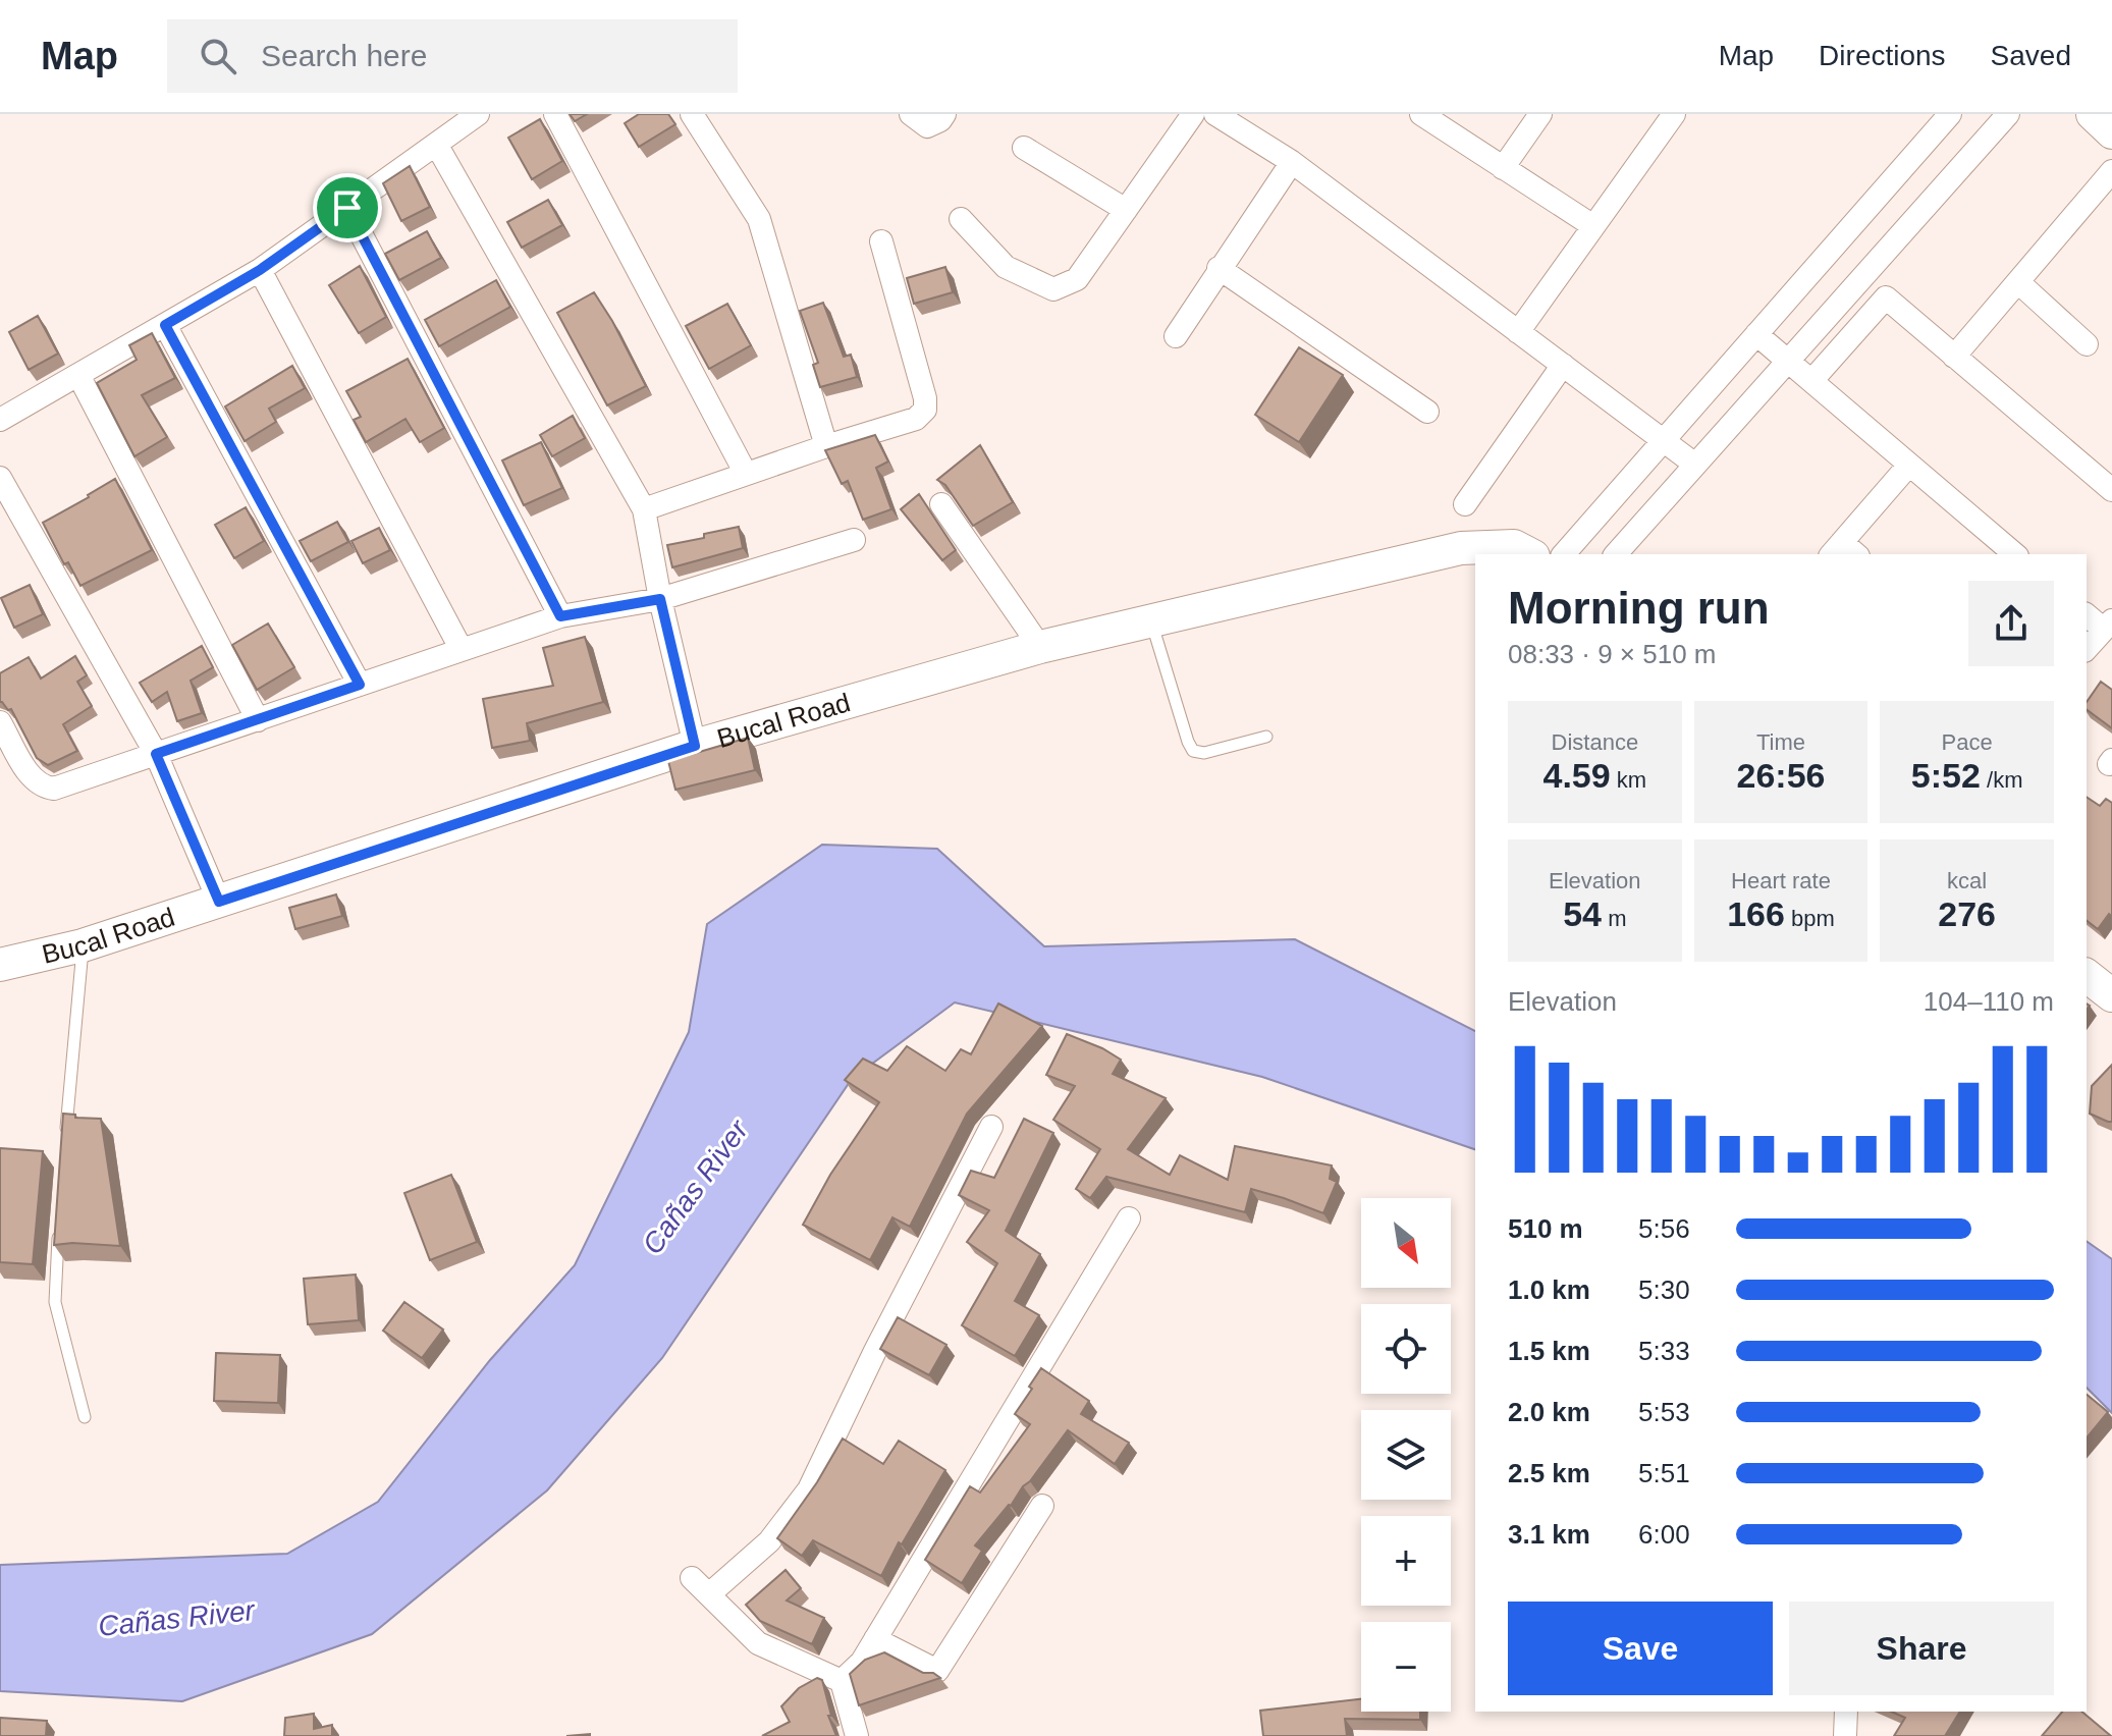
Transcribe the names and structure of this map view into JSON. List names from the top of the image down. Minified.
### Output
{"streets":{"street":["Bucal Road"]},"water":["Cañas River"],"north":"bottom right","page":{"header":"Map","search":"Search here","nav":["Map","Directions","Saved"],"heading":["Morning run","08:33 · 9 × 510 m"],"stats":[["Distance","4.59 km"],["Time","26:56"],["Pace","5:52 /km"],["Elevation","54 m"],["Heart rate","166 bpm"],["kcal","276"]],"chart":["Elevation","104–110 m"],"map_buttons":["+","−"],"list":[{"name":"510 m","note":"5:56"},{"name":"1.0 km","note":"5:30"},{"name":"1.5 km","note":"5:33"},{"name":"2.0 km","note":"5:53"},{"name":"2.5 km","note":"5:51"},{"name":"3.1 km","note":"6:00"}],"buttons":["Save","Share"]}}
